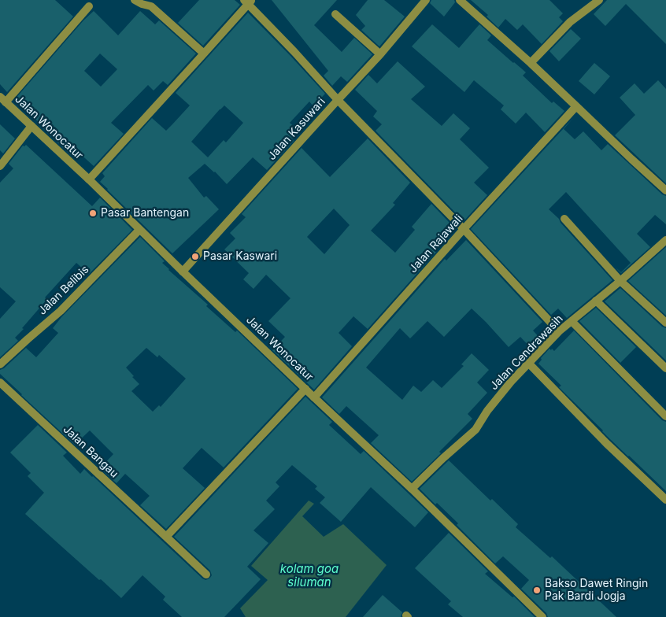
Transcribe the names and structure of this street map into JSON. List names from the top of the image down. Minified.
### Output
{"streets":{"street":["Jalan Wonocatur","Jalan Kasuwari","Jalan Rajawali","Jalan Belibis","Jalan Cendrawasih","Jalan Bangau"]},"crossings":[["Jalan Wonocatur","Jalan Kasuwari"],["Jalan Wonocatur","Jalan Rajawali"],["Jalan Wonocatur","Jalan Belibis"],["Jalan Wonocatur","Jalan Cendrawasih"]],"water":["kolam goa siluman"],"places":["Pasar Bantengan","Pasar Kaswari","Bakso Dawet Ringin Pak Bardi Jogja"]}
